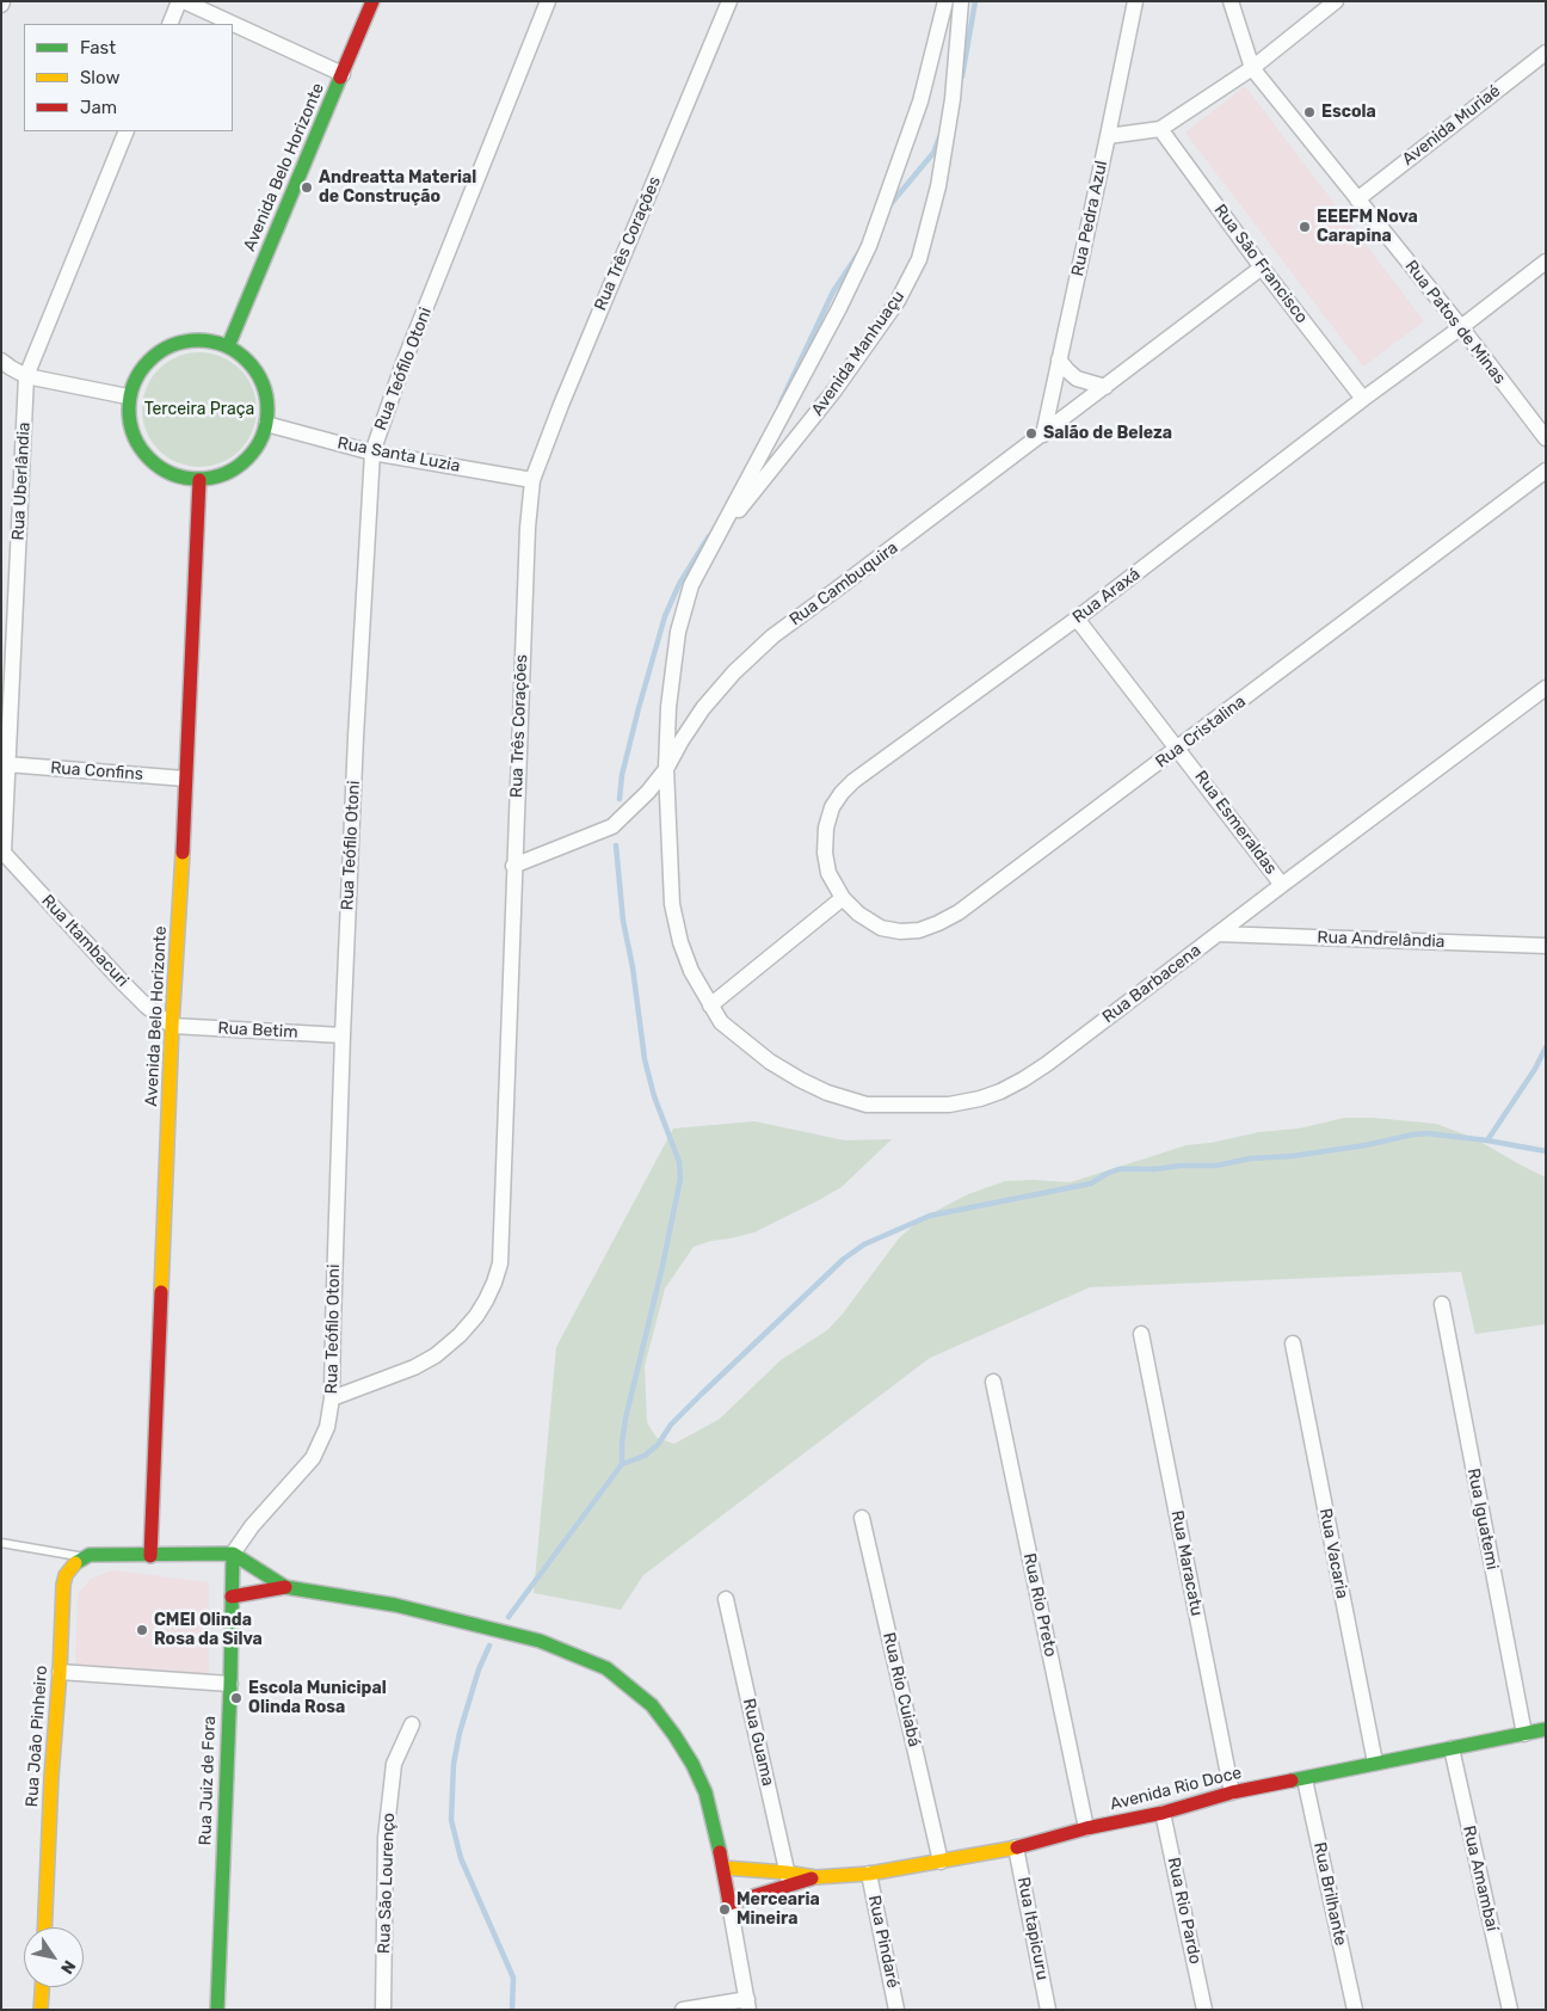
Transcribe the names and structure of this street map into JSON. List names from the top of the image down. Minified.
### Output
{"streets":{"street":["Avenida Muriaé","Avenida Belo Horizonte","Rua Pedra Azul","Rua Três Corações","Rua São Francisco","Rua Patos de Minas","Avenida Manhuaçu","Rua Teófilo Otoni","Rua Santa Luzia","Rua Uberlândia","Rua Cambuquira","Rua Araxá","Rua Cristalina","Rua Confins","Rua Esmeraldas","Rua Andrelândia","Rua Itambacuri","Rua Barbacena","Rua Betim","Rua Iguatemi","Rua Vacaria","Rua Maracatu","Rua Rio Preto","Rua Rio Cuiabá","Rua João Pinheiro","Rua Guama","Rua Juiz de Fora","Avenida Rio Doce","Rua Amambaí","Rua São Lourenço","Rua Brilhante","Rua Rio Pardo","Rua Itapicuru","Rua Pindaré"]},"crossings":[["Avenida Muriaé","Rua Patos de Minas"],["Avenida Belo Horizonte","Rua Santa Luzia"],["Avenida Belo Horizonte","Rua Confins"],["Avenida Belo Horizonte","Rua Itambacuri"],["Avenida Belo Horizonte","Rua Betim"],["Rua Pedra Azul","Rua Cambuquira"],["Rua Três Corações","Rua Teófilo Otoni"],["Rua Três Corações","Rua Santa Luzia"],["Rua São Francisco","Rua Cambuquira"],["Rua São Francisco","Rua Araxá"],["Rua Patos de Minas","Rua Araxá"],["Avenida Manhuaçu","Rua Cambuquira"],["Rua Teófilo Otoni","Rua Santa Luzia"],["Rua Teófilo Otoni","Rua Betim"],["Rua Teófilo Otoni","Rua Juiz de Fora"],["Rua Uberlândia","Rua Confins"],["Rua Uberlândia","Rua Itambacuri"],["Rua Araxá","Rua Cristalina"],["Rua Araxá","Rua Esmeraldas"],["Rua Cristalina","Rua Esmeraldas"],["Rua Esmeraldas","Rua Barbacena"],["Rua Andrelândia","Rua Barbacena"],["Rua Itambacuri","Rua Betim"],["Rua Iguatemi","Avenida Rio Doce"],["Rua Vacaria","Avenida Rio Doce"],["Rua Maracatu","Avenida Rio Doce"],["Rua Rio Preto","Avenida Rio Doce"],["Rua Rio Cuiabá","Avenida Rio Doce"],["Rua Guama","Avenida Rio Doce"],["Avenida Rio Doce","Rua Amambaí"],["Avenida Rio Doce","Rua Brilhante"],["Avenida Rio Doce","Rua Rio Pardo"],["Avenida Rio Doce","Rua Itapicuru"],["Avenida Rio Doce","Rua Pindaré"]],"parks":["Terceira Praça"],"places":["Escola","Andreatta Material de Construção","EEEFM Nova Carapina","Salão de Beleza","CMEI Olinda Rosa da Silva","Escola Municipal Olinda Rosa","Mercearia Mineira"],"legend":["Fast","Slow","Jam"],"north":"bottom right"}
